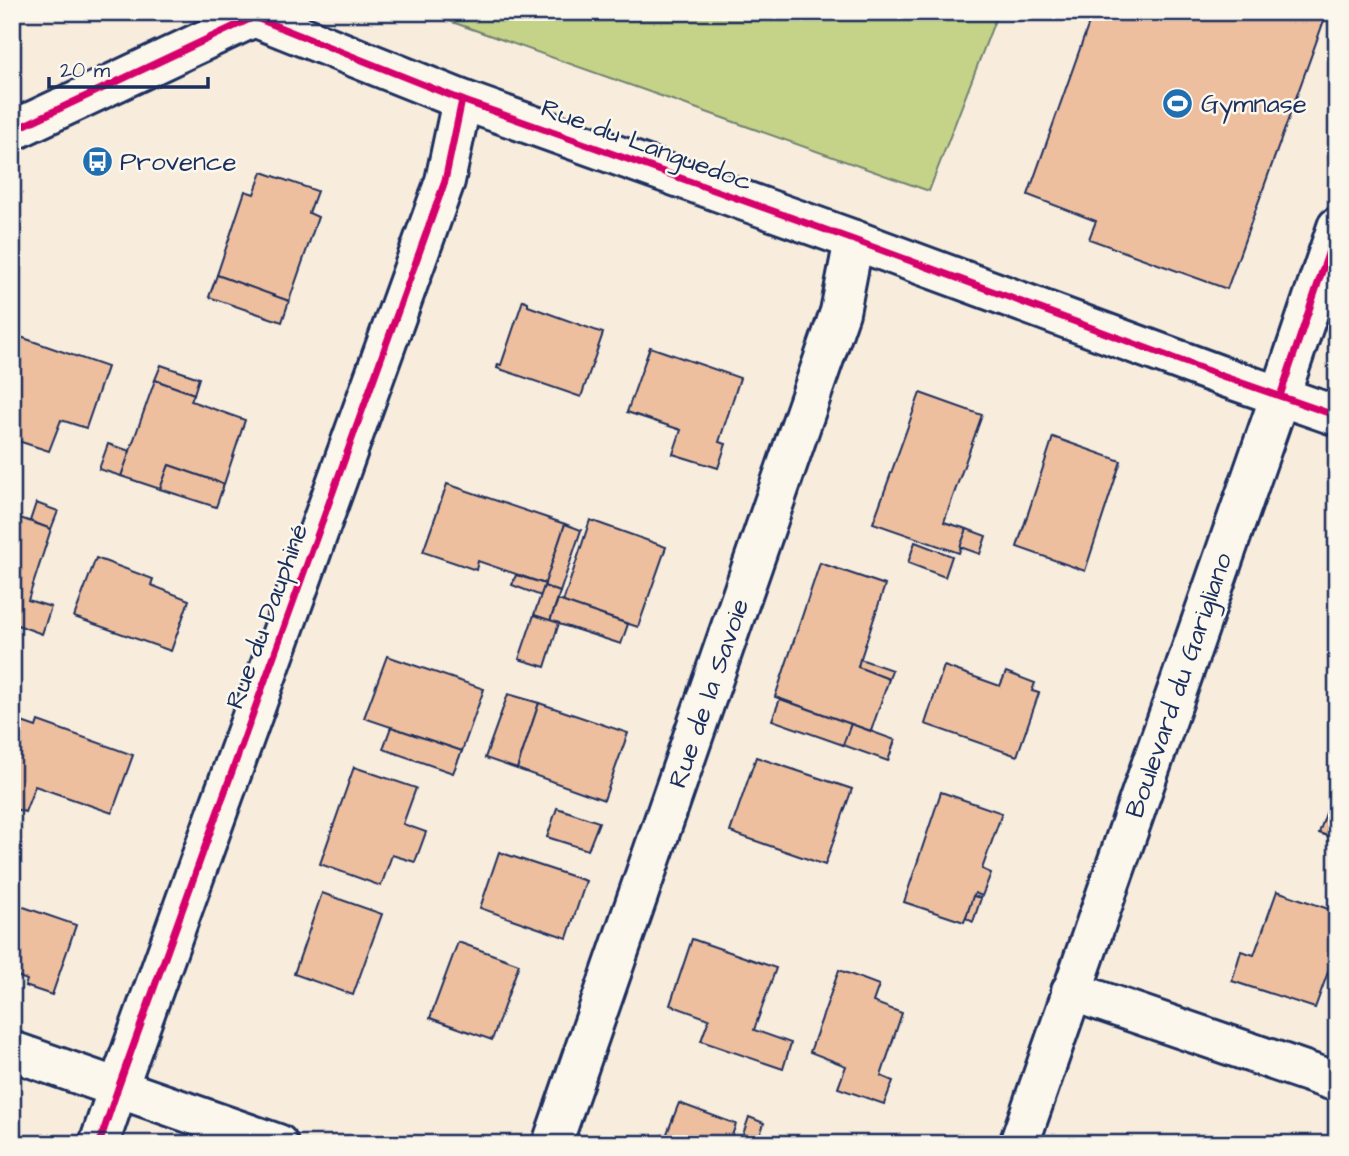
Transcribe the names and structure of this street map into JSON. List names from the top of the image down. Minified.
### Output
{"streets":{"street":["Rue du Languedoc","Rue du Dauphiné","Boulevard du Garigliano","Rue de la Savoie"]},"crossings":[["Rue du Languedoc","Rue du Dauphiné"],["Rue du Languedoc","Boulevard du Garigliano"],["Rue du Languedoc","Rue de la Savoie"]],"places":{"sports":["Gymnase"],"bus stop":["Provence"]},"scale_bar":"20 m"}
